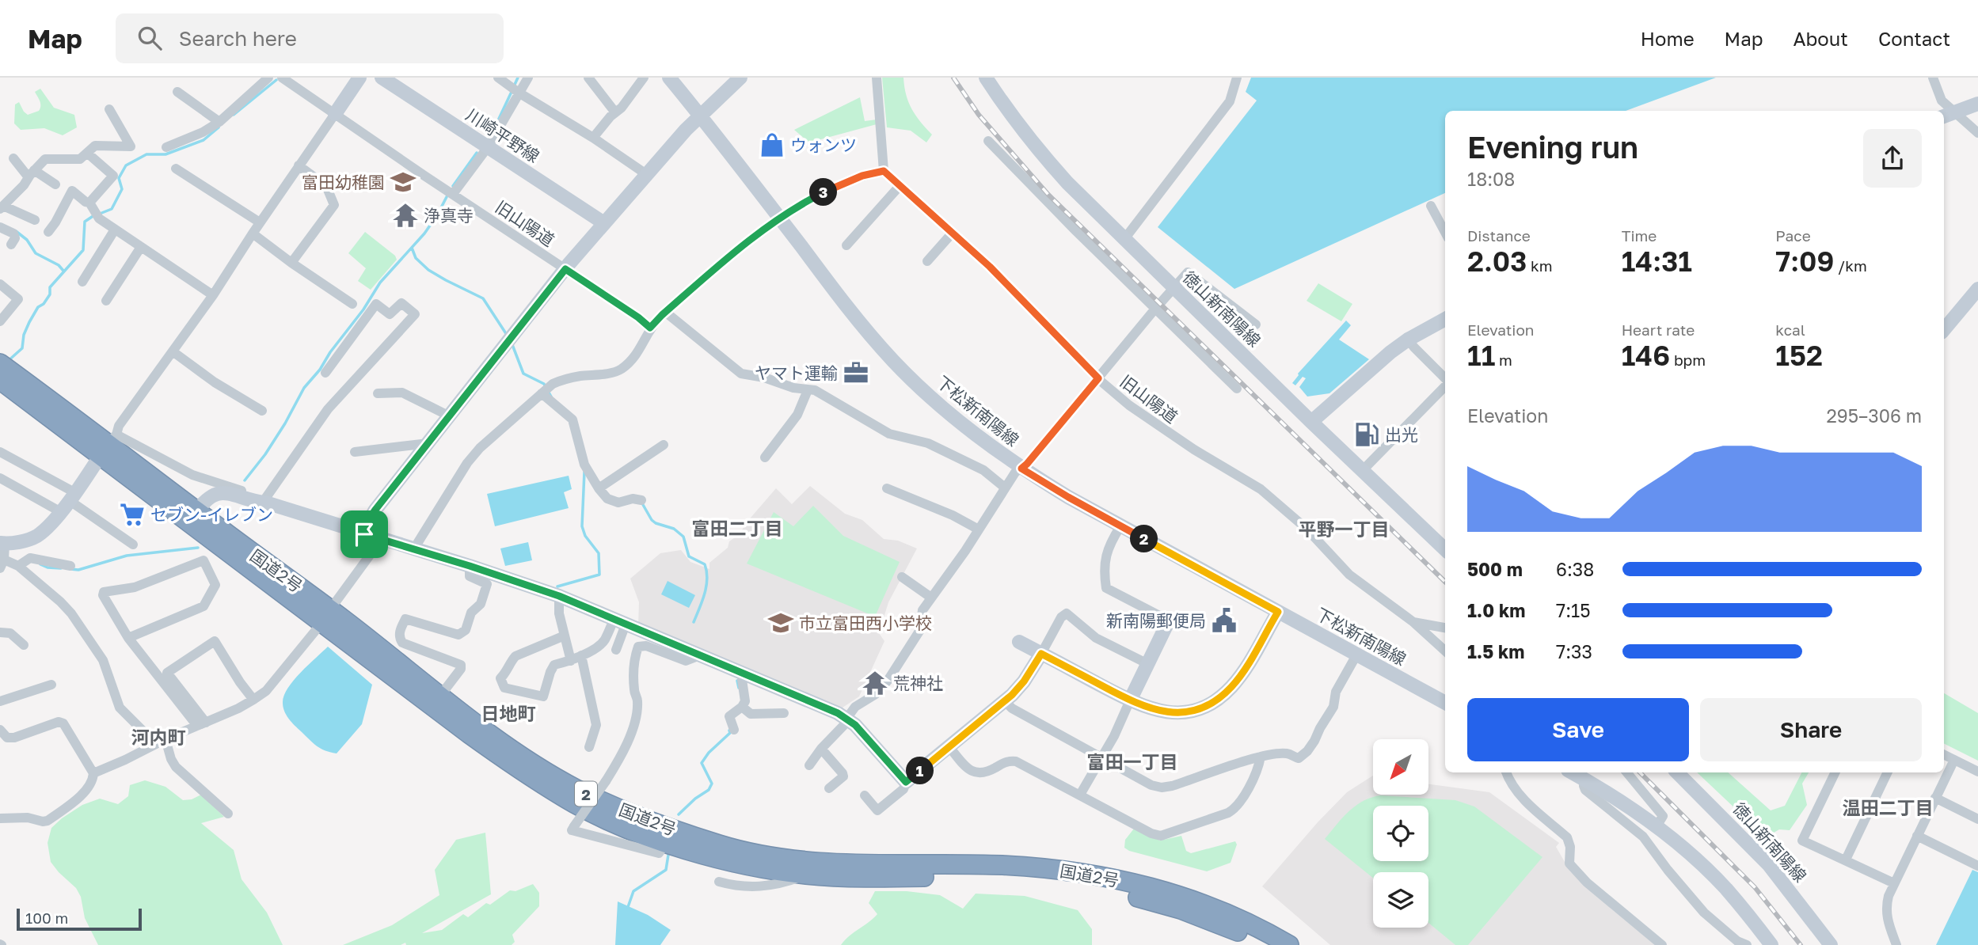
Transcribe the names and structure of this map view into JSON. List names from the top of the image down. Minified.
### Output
{"streets":{"highway":["国道2号","2"],"street":["川崎平野線","旧山陽道","徳山新南陽線","下松新南陽線"]},"districts":["富田二丁目","平野一丁目","日地町","河内町","富田一丁目","温田二丁目"],"places":{"shop":["ウォンツ"],"school or university":["富田幼稚園","市立富田西小学校"],"temple":["浄真寺","荒神社"],"office":["ヤマト運輸"],"fuel station":["出光"],"supermarket":["セブン-イレブン"],"public building":["新南陽郵便局"]},"scale_bar":"100 m","north":"bottom left","page":{"header":"Map","search":"Search here","nav":["Home","Map","About","Contact"],"heading":["Evening run","18:08"],"pins":["3","2","1"],"stats":[["Distance","2.03 km"],["Time","14:31"],["Pace","7:09 /km"],["Elevation","11 m"],["Heart rate","146 bpm"],["kcal","152"]],"chart":["Elevation","295–306 m"],"list":[{"name":"500 m","note":"6:38"},{"name":"1.0 km","note":"7:15"},{"name":"1.5 km","note":"7:33"}],"buttons":["Save","Share"],"scale":"100 m"}}
